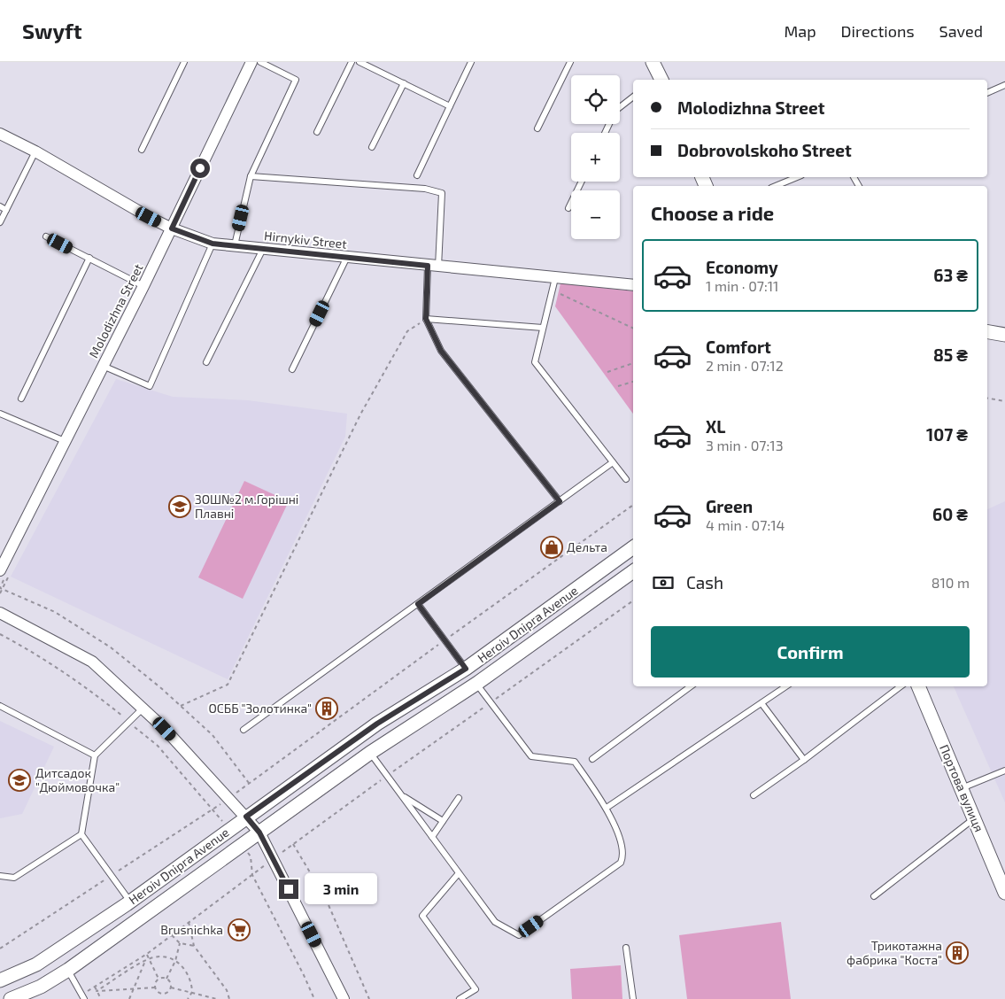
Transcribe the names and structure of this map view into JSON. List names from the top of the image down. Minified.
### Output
{"streets":{"street":["Hirnykiv Street","Molodizhna Street","Heroiv Dnipra Avenue","Портова вулиця"]},"crossings":[["Hirnykiv Street","Molodizhna Street"]],"places":{"school or university":["ЗОШ№2 м.Горішні Плавні","Дитсадок \"Дюймовочка\""],"shop":["Дельта"],"building":["ОСББ \"Золотинка\"","Трикотажна фабрика \"Коста\""],"supermarket":["Brusnichka"]},"page":{"header":"Swyft","nav":["Map","Directions","Saved"],"map_buttons":["+","−"],"banner":["Molodizhna Street","Dobrovolskoho Street"],"heading":"Choose a ride","list":[{"name":"Economy","note":"1 min · 07:11","value":"63 ₴"},{"name":"Comfort","note":"2 min · 07:12","value":"85 ₴"},{"name":"XL","note":"3 min · 07:13","value":"107 ₴"},{"name":"Green","note":"4 min · 07:14","value":"60 ₴"}],"pay":["Cash","810 m"],"buttons":"Confirm","bubble":"3 min"}}
